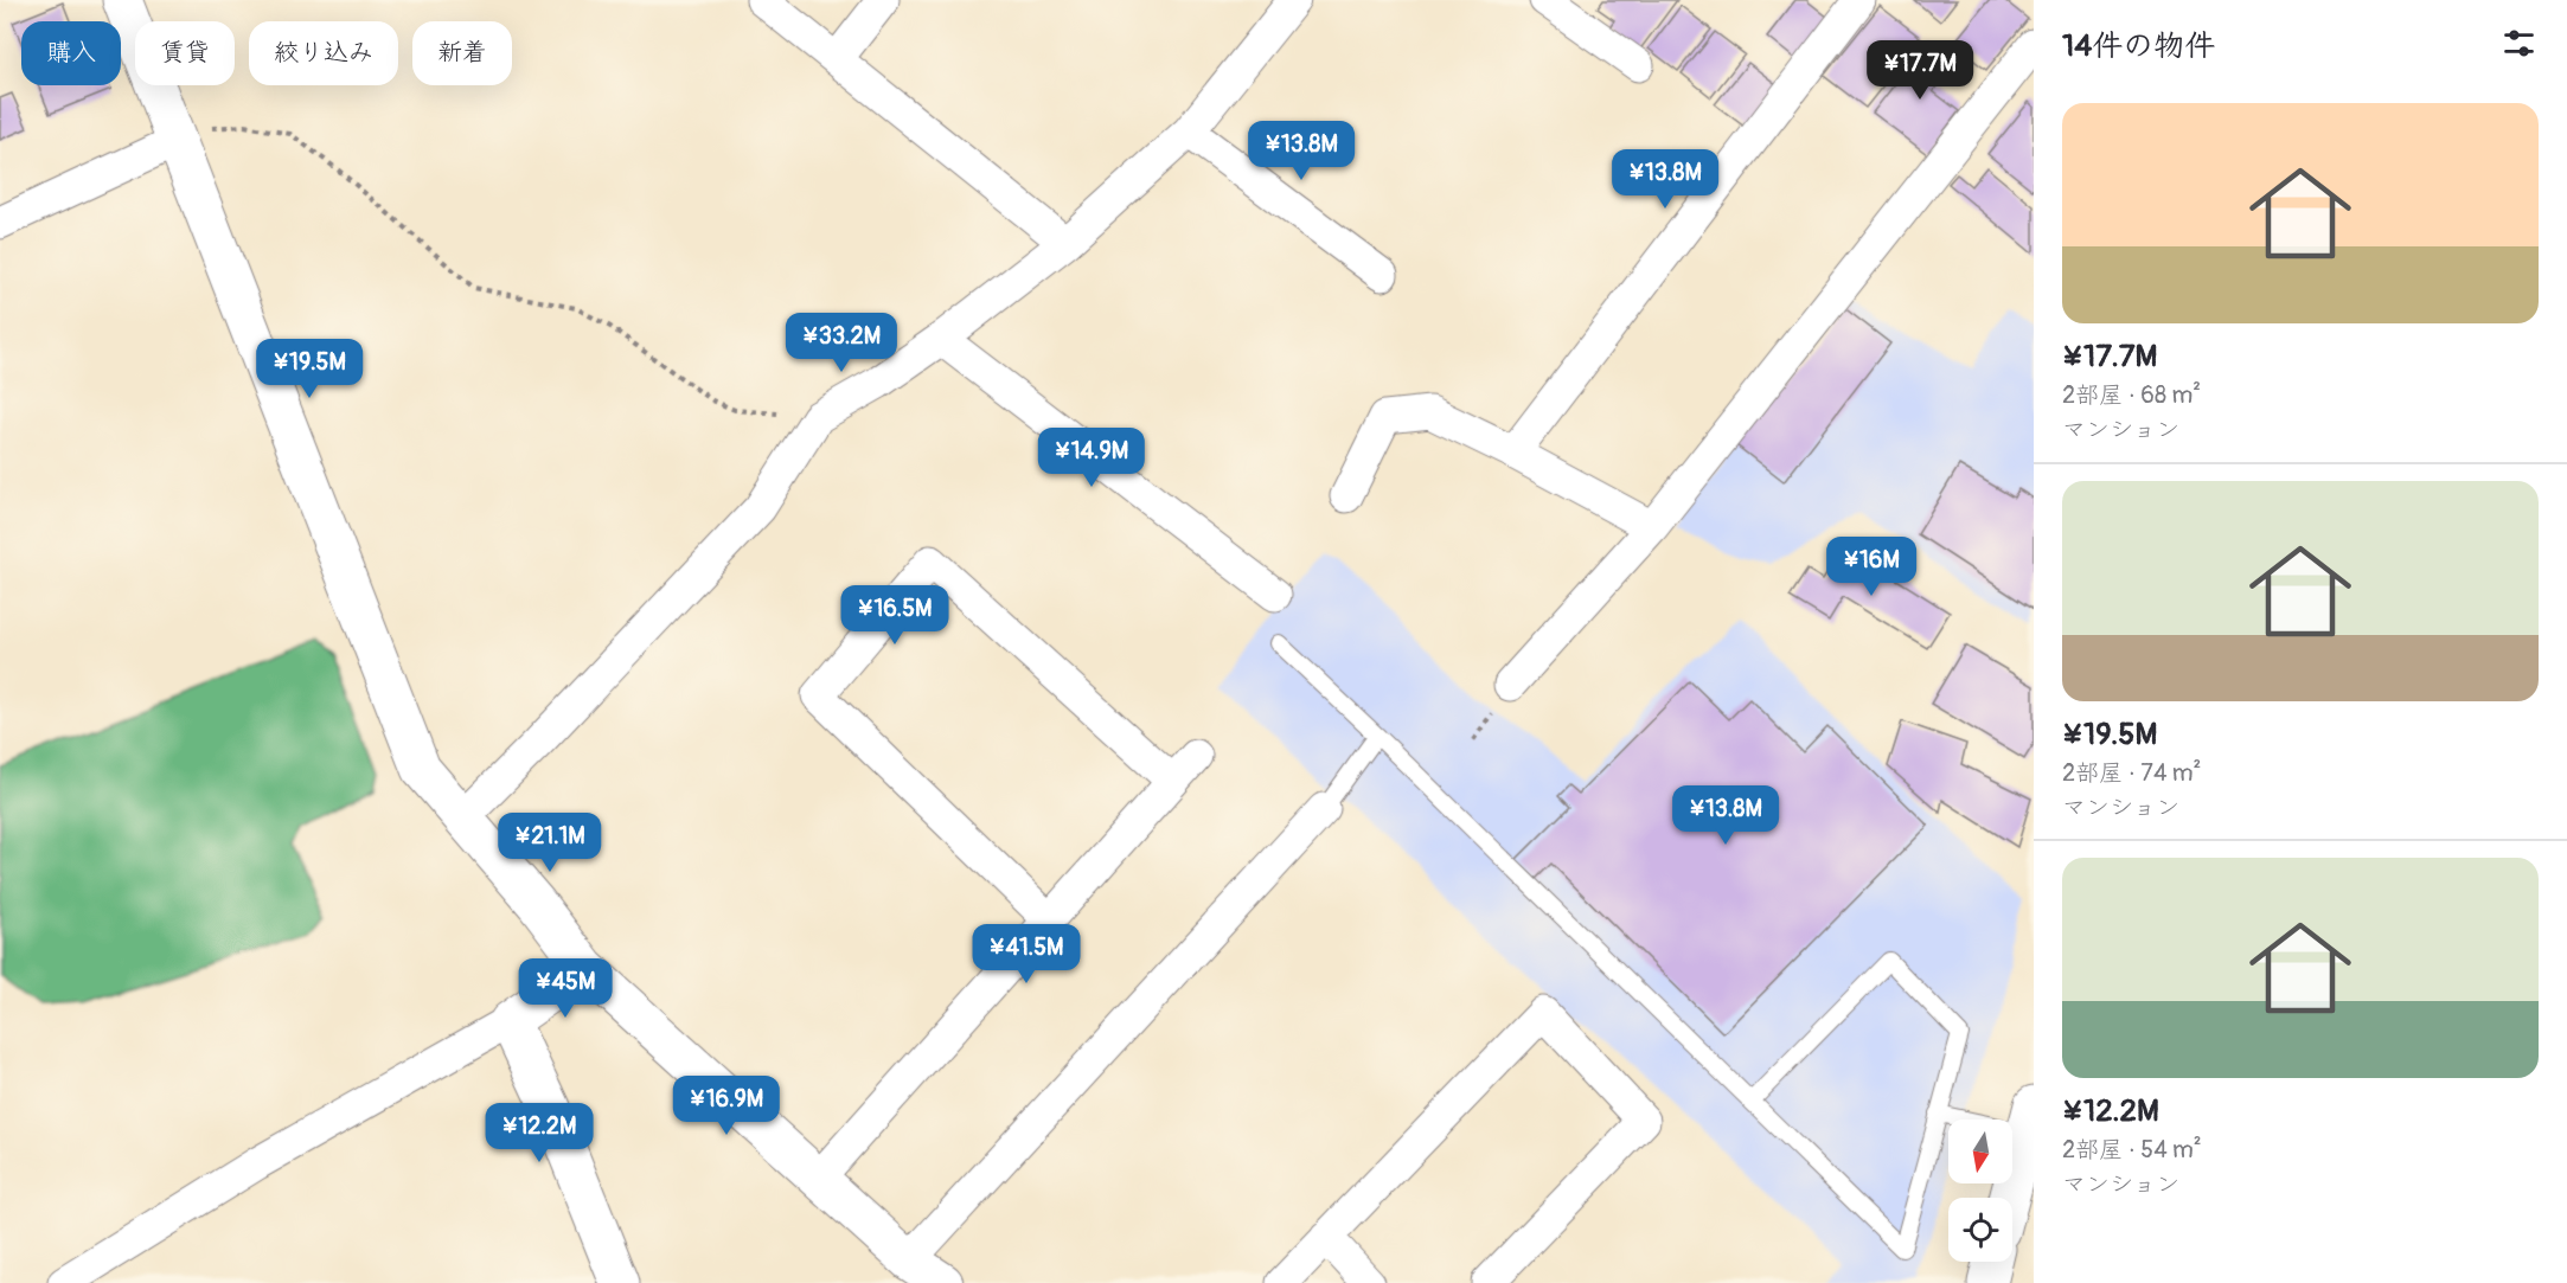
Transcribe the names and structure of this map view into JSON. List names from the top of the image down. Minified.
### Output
{"north":"bottom","page":{"heading":"14件の物件","chip":["購入","賃貸","絞り込み","新着"],"price":["¥17.7M","¥13.8M","¥13.8M","¥33.2M","¥19.5M","¥14.9M","¥16M","¥16.5M","¥13.8M","¥21.1M","¥41.5M","¥45M","¥16.9M","¥12.2M"],"list":[{"name":"¥17.7M","note":"2部屋 · 68 m² · マンション"},{"name":"¥19.5M","note":"2部屋 · 74 m² · マンション"},{"name":"¥12.2M","note":"2部屋 · 54 m² · マンション"}]}}
